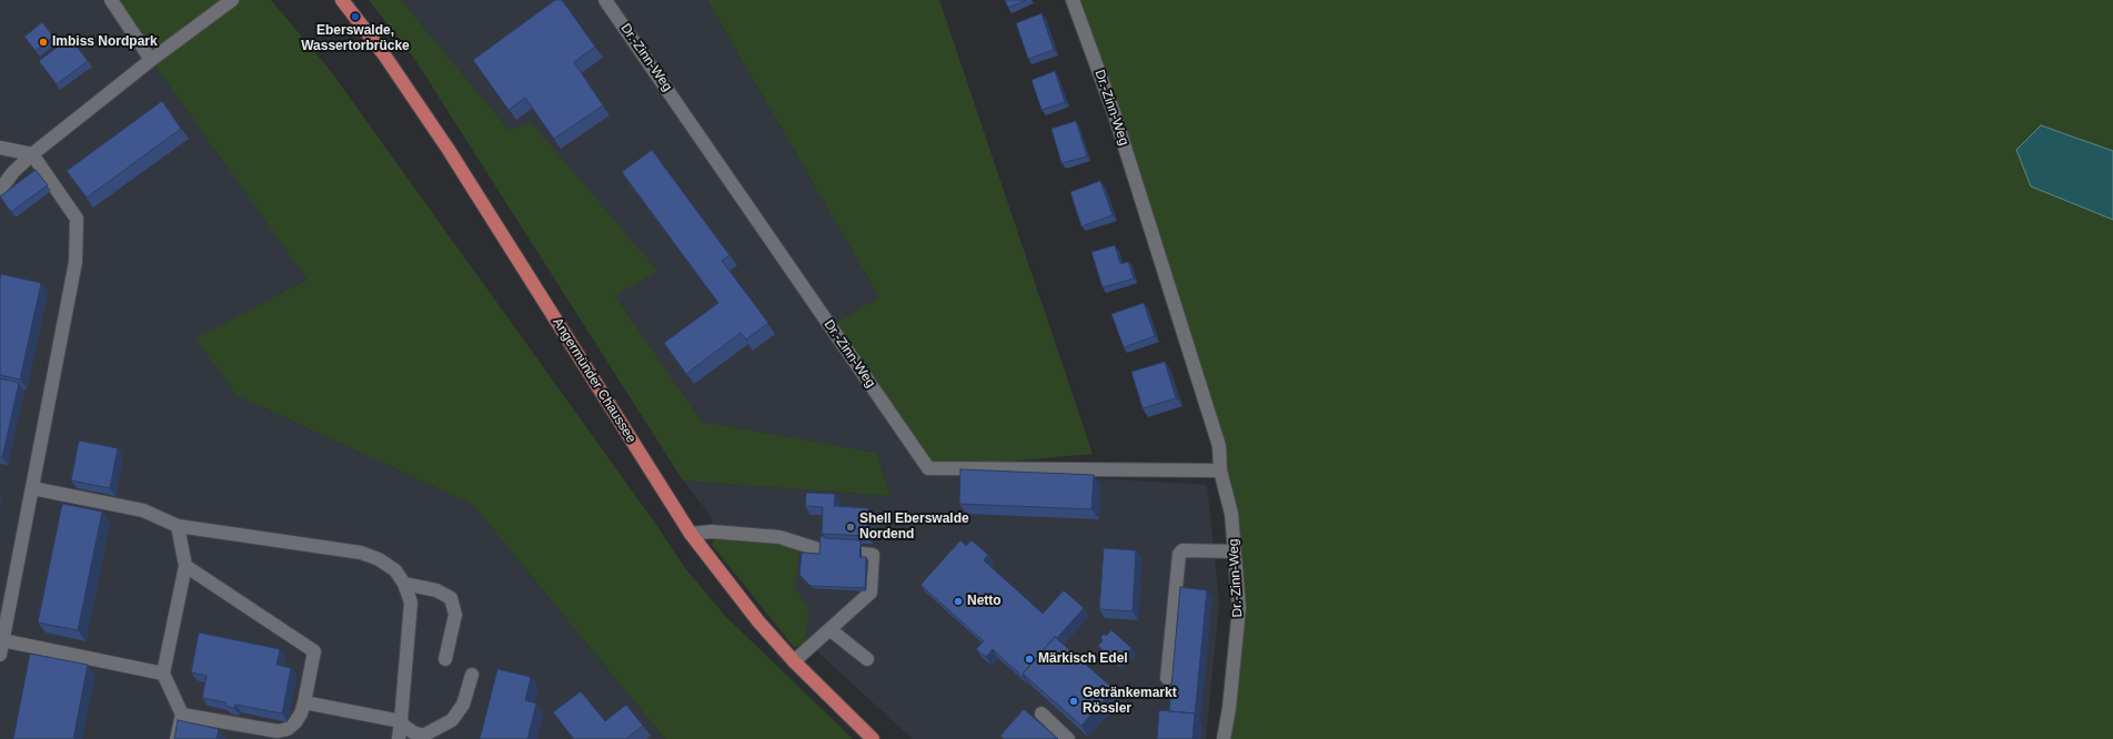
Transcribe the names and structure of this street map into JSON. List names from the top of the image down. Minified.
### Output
{"streets":{"main road":["Angermünder Chaussee"],"street":["Dr.-Zinn-Weg"]},"places":["Eberswalde, Wassertorbrücke","Imbiss Nordpark","Shell Eberswalde Nordend","Netto","Märkisch Edel","Getränkemarkt Rössler"]}
